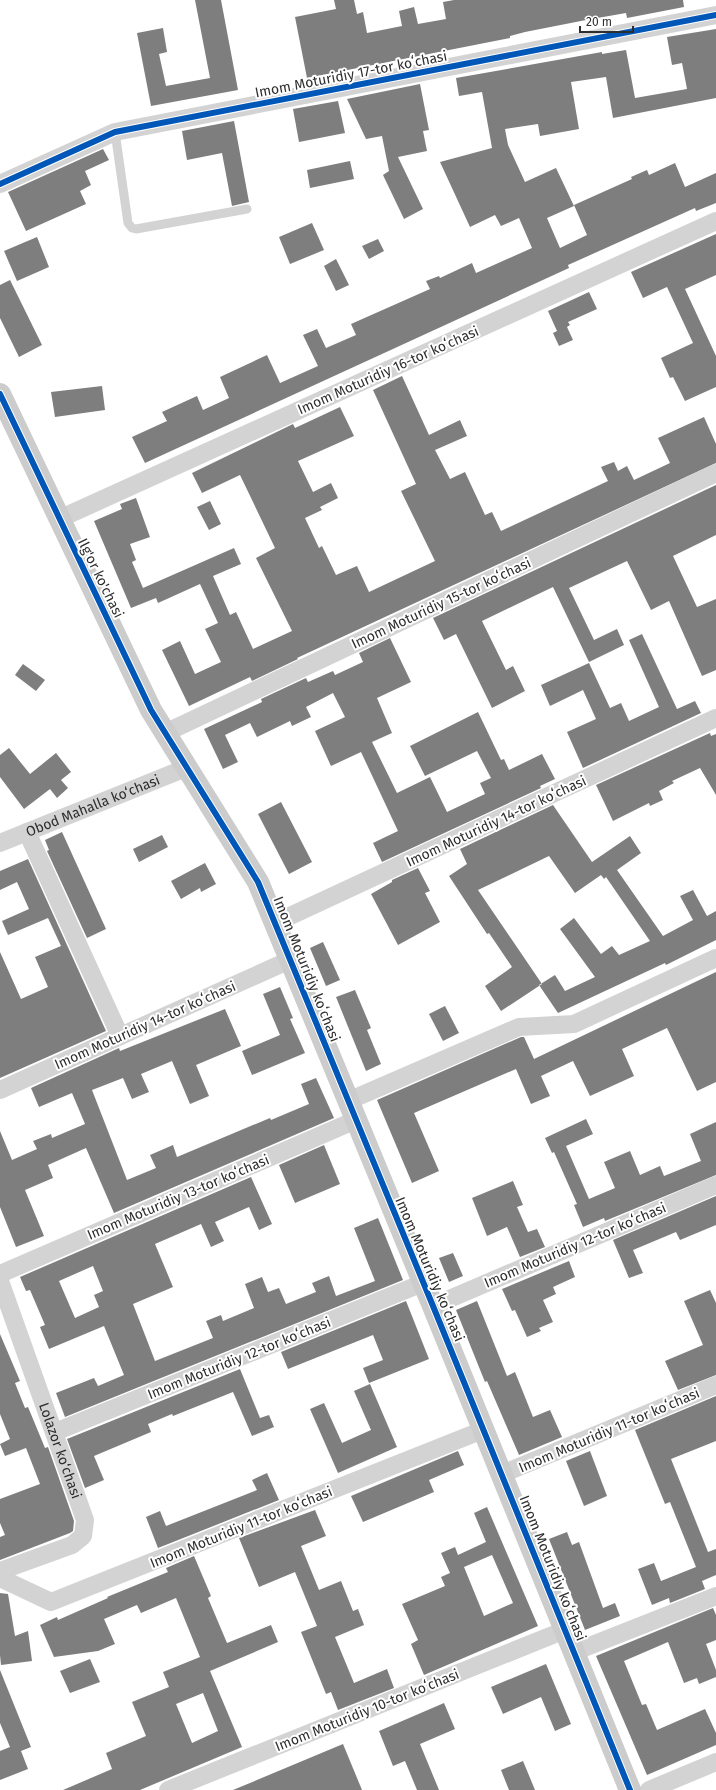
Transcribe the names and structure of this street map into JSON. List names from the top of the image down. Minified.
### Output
{"streets":{"street":["Imom Moturidiy 17-tor koʻchasi","Imom Moturidiy 16-tor koʻchasi","Ilg'or ko'chasi","Imom Moturidiy 15-tor koʻchasi","Obod Mahalla ko‘chasi","Imom Moturidiy 14-tor koʻchasi","Imom Moturidiy koʻchasi","Imom Moturidiy 13-tor koʻchasi","Imom Moturidiy 12-tor koʻchasi","Imom Moturidiy 11-tor koʻchasi","Lolazor ko‘chasi","Imom Moturidiy 10-tor koʻchasi"]},"crossings":[["Imom Moturidiy 16-tor koʻchasi","Ilg'or ko'chasi"],["Ilg'or ko'chasi","Imom Moturidiy 15-tor koʻchasi"],["Ilg'or ko'chasi","Obod Mahalla ko‘chasi"],["Ilg'or ko'chasi","Imom Moturidiy koʻchasi"],["Obod Mahalla ko‘chasi","Imom Moturidiy koʻchasi"],["Imom Moturidiy 14-tor koʻchasi","Imom Moturidiy koʻchasi"],["Imom Moturidiy koʻchasi","Imom Moturidiy 13-tor koʻchasi"],["Imom Moturidiy koʻchasi","Imom Moturidiy 12-tor koʻchasi"],["Imom Moturidiy koʻchasi","Imom Moturidiy 11-tor koʻchasi"],["Imom Moturidiy koʻchasi","Imom Moturidiy 10-tor koʻchasi"],["Imom Moturidiy 12-tor koʻchasi","Lolazor ko‘chasi"]],"scale_bar":"20 m"}
